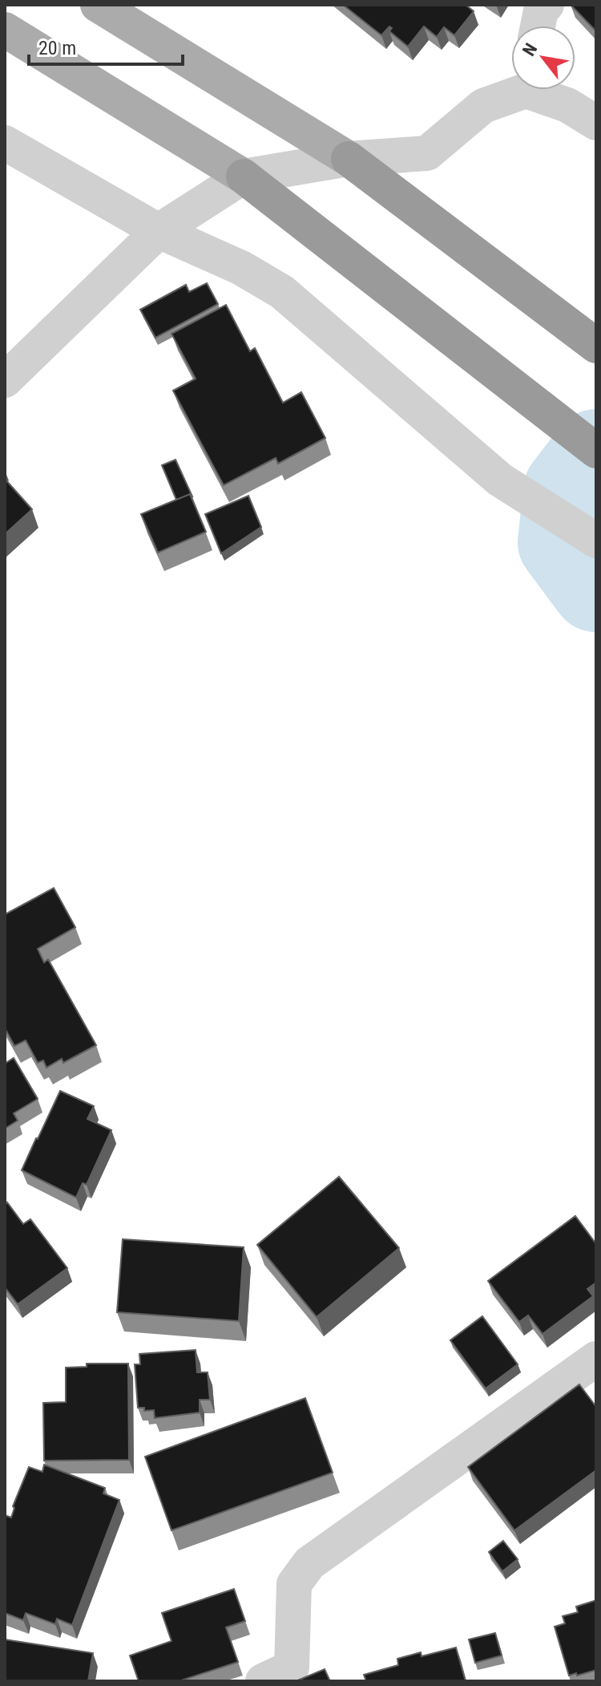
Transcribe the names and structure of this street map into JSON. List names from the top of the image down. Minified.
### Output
{"scale_bar":"20 m","north":"top left"}
